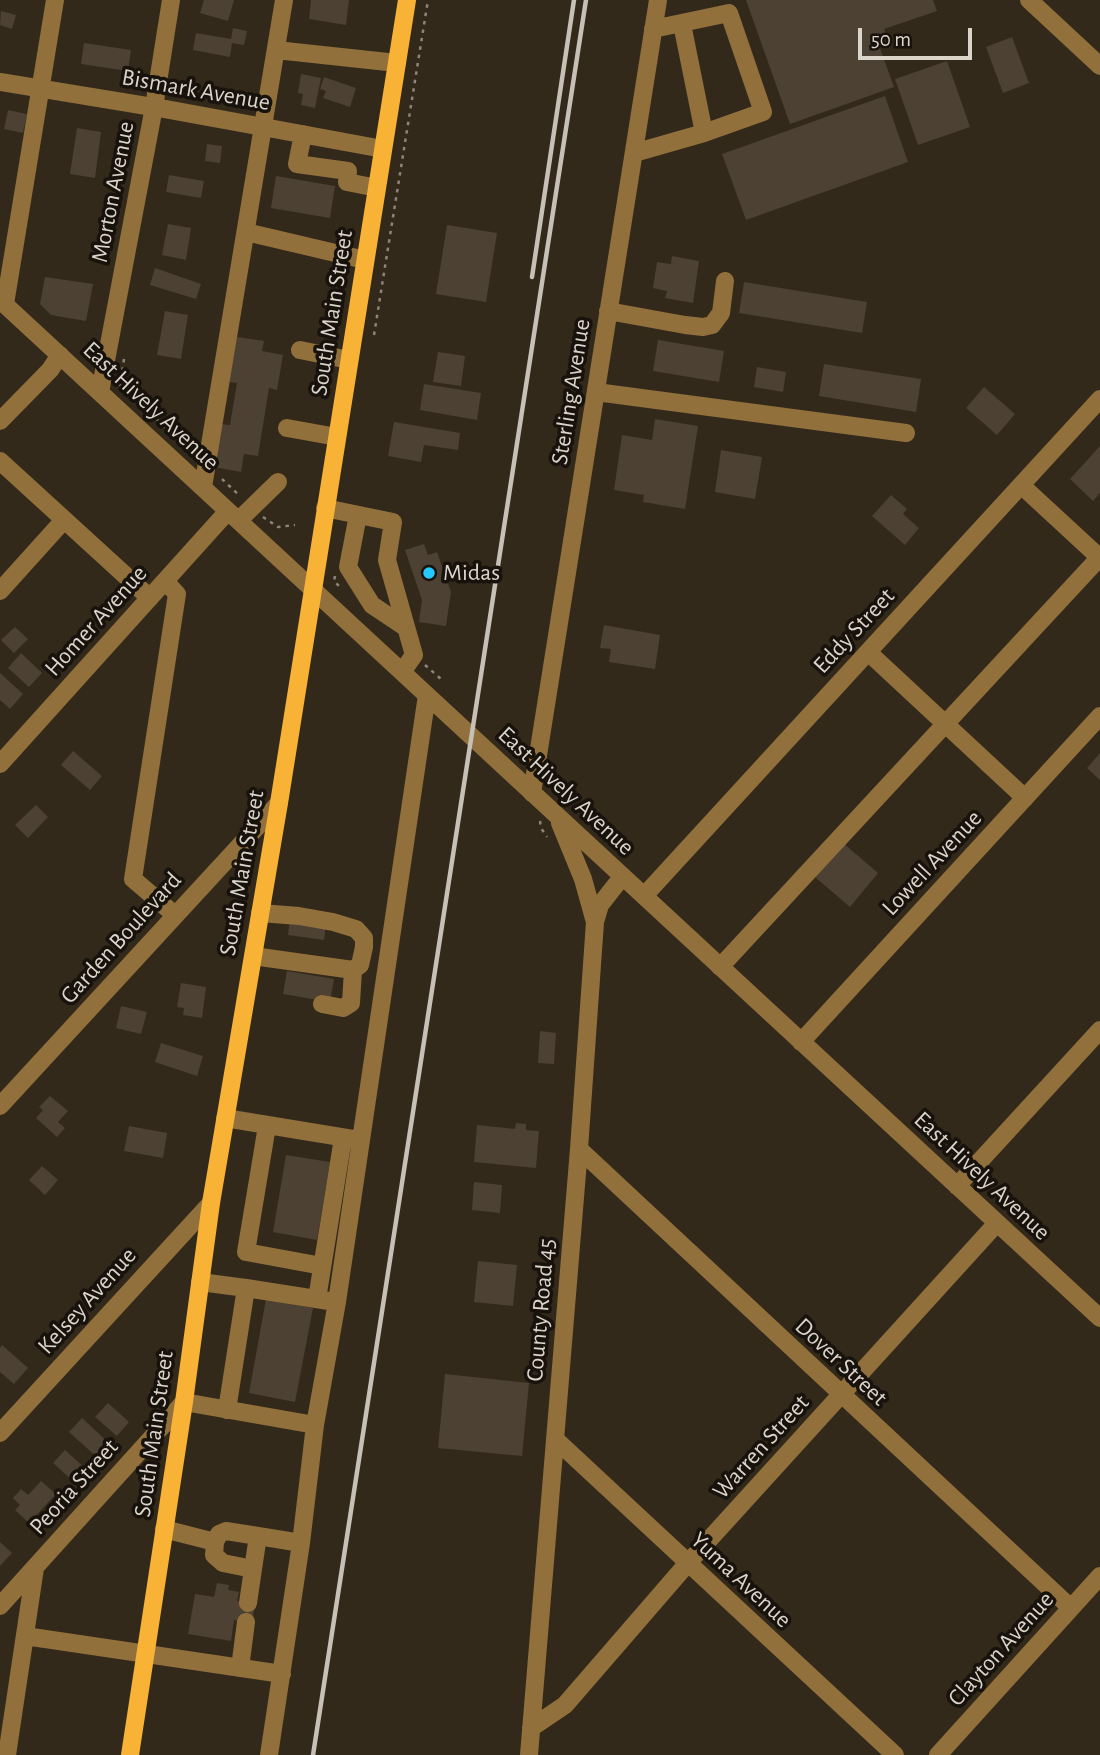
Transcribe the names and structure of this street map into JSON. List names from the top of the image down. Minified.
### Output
{"streets":{"main road":["South Main Street"],"street":["Bismark Avenue","Morton Avenue","Sterling Avenue","East Hively Avenue","Homer Avenue","Eddy Street","Lowell Avenue","Garden Boulevard","Kelsey Avenue","County Road 45","Dover Street","Warren Street","Peoria Street","Yuma Avenue","Clayton Avenue"]},"crossings":[["Bismark Avenue","Morton Avenue"],["Bismark Avenue","South Main Street"],["Morton Avenue","East Hively Avenue"],["South Main Street","East Hively Avenue"],["South Main Street","Garden Boulevard"],["South Main Street","Kelsey Avenue"],["South Main Street","Peoria Street"],["Sterling Avenue","East Hively Avenue"],["East Hively Avenue","Homer Avenue"],["East Hively Avenue","Eddy Street"],["East Hively Avenue","Lowell Avenue"],["East Hively Avenue","County Road 45"],["East Hively Avenue","Warren Street"],["County Road 45","Dover Street"],["County Road 45","Warren Street"],["County Road 45","Yuma Avenue"],["Dover Street","Warren Street"],["Dover Street","Clayton Avenue"],["Warren Street","Yuma Avenue"]],"places":["Midas"],"scale_bar":"50 m"}
